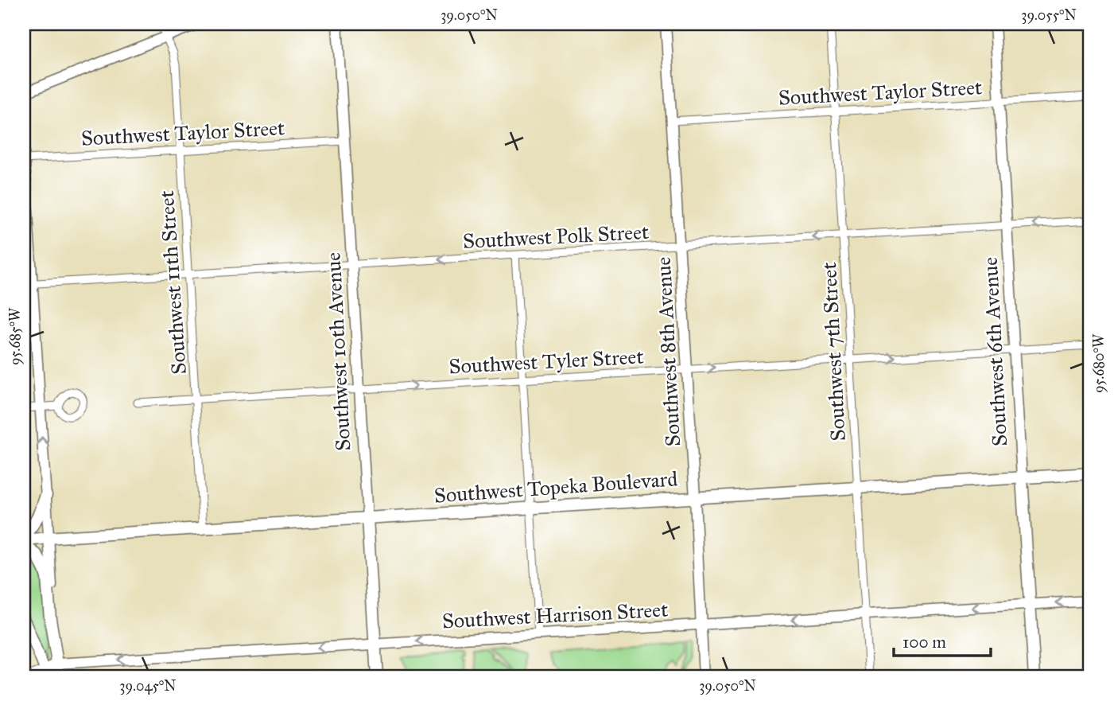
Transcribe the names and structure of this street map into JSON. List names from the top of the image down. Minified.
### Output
{"streets":{"main road":["Southwest 10th Avenue","Southwest 8th Avenue","Southwest 6th Avenue","Southwest Topeka Boulevard","Southwest Harrison Street"],"street":["Southwest Taylor Street","Southwest Polk Street","Southwest 11th Street","Southwest 7th Street","Southwest Tyler Street"]},"crossings":[["Southwest Taylor Street","Southwest 11th Street"],["Southwest Taylor Street","Southwest 10th Avenue"],["Southwest Taylor Street","Southwest 8th Avenue"],["Southwest Taylor Street","Southwest 7th Street"],["Southwest Taylor Street","Southwest 6th Avenue"],["Southwest Polk Street","Southwest 11th Street"],["Southwest Polk Street","Southwest 10th Avenue"],["Southwest Polk Street","Southwest 8th Avenue"],["Southwest Polk Street","Southwest 7th Street"],["Southwest Polk Street","Southwest 6th Avenue"],["Southwest 11th Street","Southwest Tyler Street"],["Southwest 11th Street","Southwest Topeka Boulevard"],["Southwest 10th Avenue","Southwest Tyler Street"],["Southwest 10th Avenue","Southwest Topeka Boulevard"],["Southwest 10th Avenue","Southwest Harrison Street"],["Southwest 8th Avenue","Southwest Tyler Street"],["Southwest 8th Avenue","Southwest Topeka Boulevard"],["Southwest 8th Avenue","Southwest Harrison Street"],["Southwest 7th Street","Southwest Tyler Street"],["Southwest 7th Street","Southwest Topeka Boulevard"],["Southwest 7th Street","Southwest Harrison Street"],["Southwest 6th Avenue","Southwest Tyler Street"],["Southwest 6th Avenue","Southwest Topeka Boulevard"],["Southwest 6th Avenue","Southwest Harrison Street"]],"one_way":["Southwest Polk Street","Southwest Tyler Street","Southwest Harrison Street"],"scale_bar":"100 m","coordinates":["39.050°N","39.055°N","95.685°W","95.680°W","39.045°N"]}
